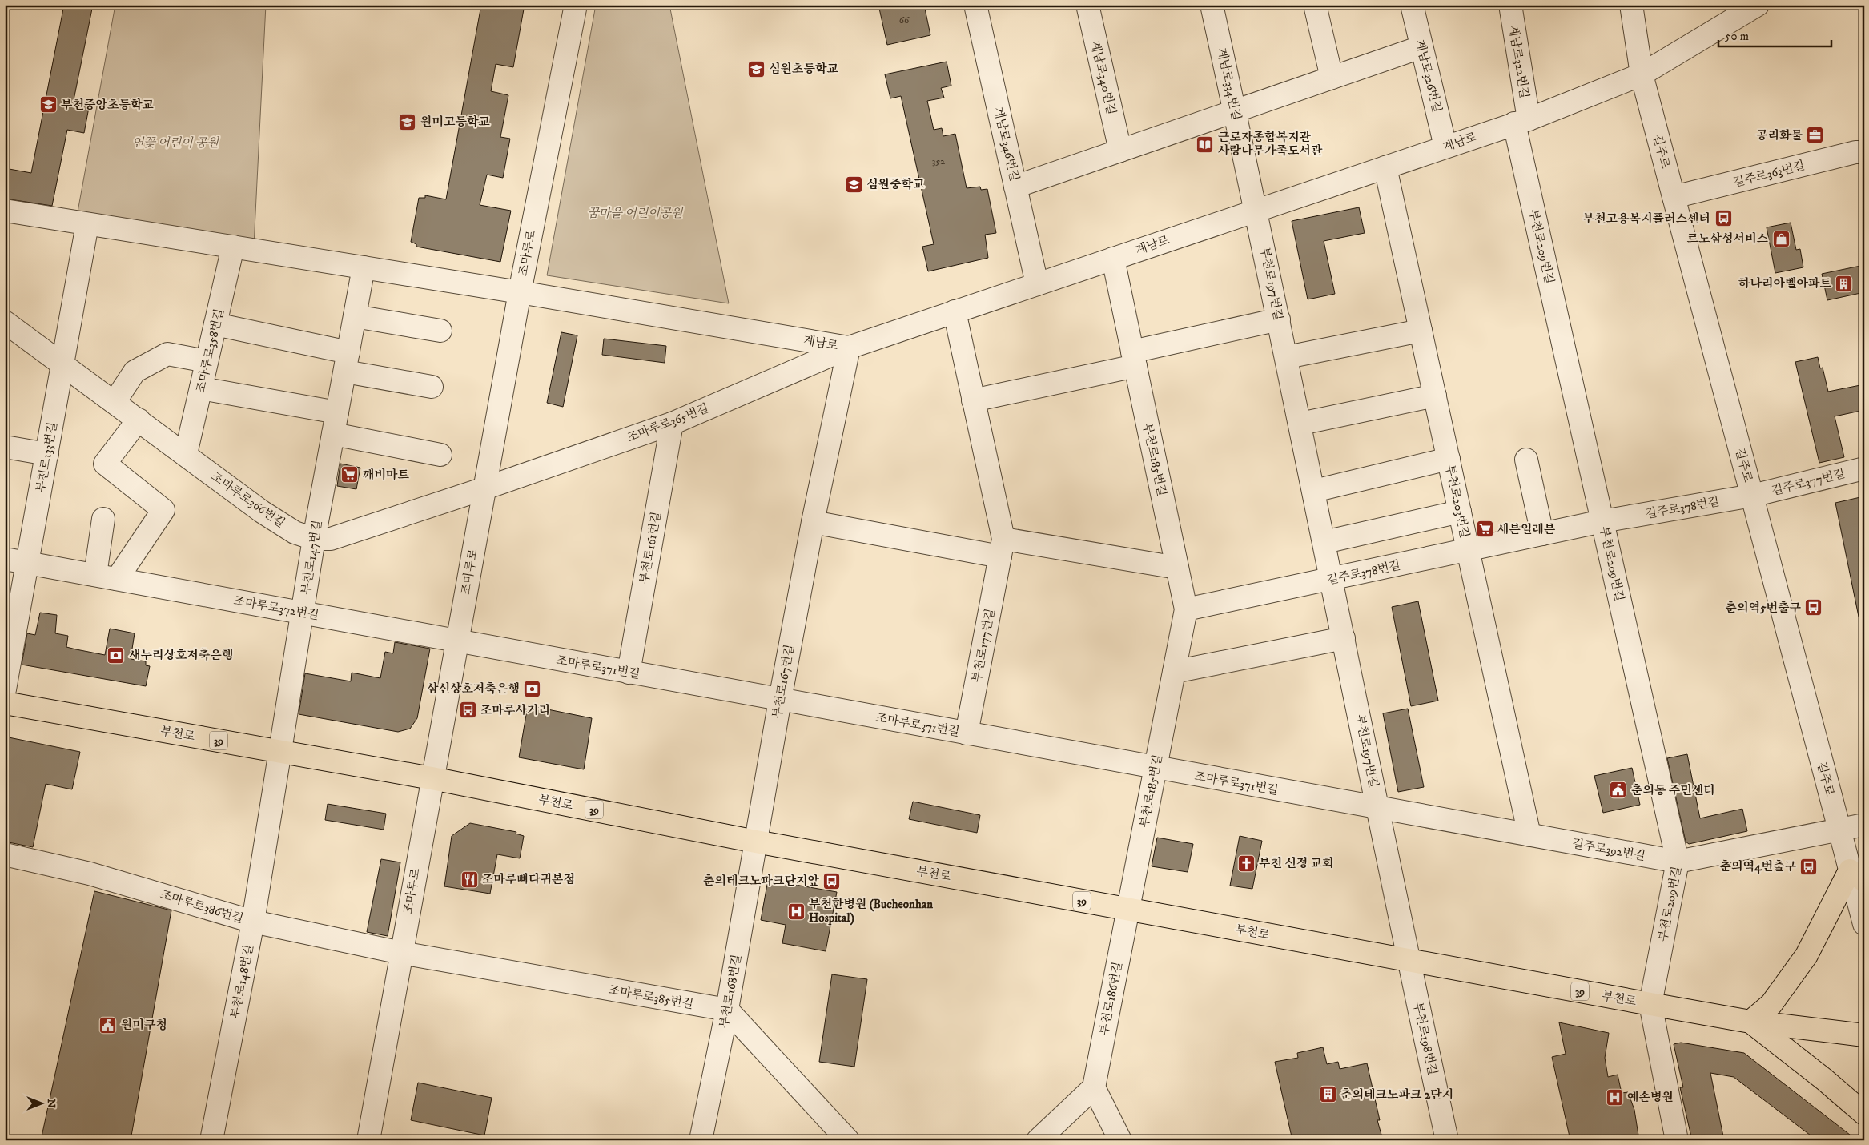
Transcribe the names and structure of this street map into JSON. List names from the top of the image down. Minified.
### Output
{"streets":{"main road":["부천로","39"],"street":["계남로322번길","계남로326번길","계남로340번길","계남로334번길","계남로","계남로346번길","길주로","길주로363번길","부천로209번길","조마루로","부천로197번길","조마루로358번길","조마루로365번길","부천로133번길","부천로185번길","길주로377번길","조마루로366번길","부천로203번길","길주로378번길","부천로161번길","부천로147번길","조마루로372번길","부천로177번길","조마루로371번길","부천로167번길","길주로392번길","조마루로386번길","부천로148번길","부천로168번길","조마루로385번길","부천로186번길","부천로198번길"]},"crossings":[["계남로322번길","계남로"],["계남로322번길","부천로209번길"],["계남로326번길","계남로"],["계남로334번길","계남로"],["계남로334번길","부천로197번길"],["계남로","계남로346번길"],["계남로","길주로"],["계남로","부천로209번길"],["계남로","조마루로"],["계남로","부천로197번길"],["계남로","조마루로358번길"],["계남로","조마루로365번길"],["계남로","부천로133번길"],["계남로","부천로185번길"],["계남로","부천로203번길"],["계남로","부천로147번길"],["계남로","부천로177번길"],["계남로","부천로167번길"],["길주로","길주로363번길"],["길주로","길주로377번길"],["길주로","길주로378번길"],["길주로","길주로392번길"],["부천로209번길","길주로378번길"],["부천로209번길","부천로"],["부천로209번길","길주로392번길"],["조마루로","조마루로365번길"],["조마루로","조마루로366번길"],["조마루로","조마루로372번길"],["조마루로","조마루로371번길"],["조마루로","부천로"],["조마루로","조마루로386번길"],["조마루로","조마루로385번길"],["부천로197번길","길주로378번길"],["부천로197번길","조마루로371번길"],["부천로197번길","부천로"],["부천로197번길","길주로392번길"],["부천로197번길","부천로198번길"],["조마루로358번길","조마루로366번길"],["조마루로365번길","조마루로366번길"],["조마루로365번길","부천로161번길"],["조마루로365번길","부천로167번길"],["부천로133번길","조마루로366번길"],["부천로133번길","조마루로372번길"],["부천로185번길","길주로378번길"],["부천로185번길","조마루로371번길"],["부천로185번길","부천로"],["부천로185번길","부천로186번길"],["길주로377번길","길주로378번길"],["조마루로366번길","부천로147번길"],["부천로203번길","길주로378번길"],["부천로203번길","길주로392번길"],["부천로161번길","조마루로371번길"],["부천로147번길","조마루로372번길"],["부천로147번길","부천로"],["부천로147번길","부천로148번길"],["조마루로372번길","조마루로371번길"],["부천로177번길","조마루로371번길"],["조마루로371번길","부천로167번길"],["조마루로371번길","길주로392번길"],["부천로167번길","부천로"],["부천로167번길","부천로168번길"],["부천로","부천로148번길"],["부천로","부천로168번길"],["부천로","부천로186번길"],["부천로","부천로198번길"],["조마루로386번길","부천로148번길"],["조마루로386번길","조마루로385번길"],["부천로168번길","조마루로385번길"]],"parks":["연꽃 어린이 공원","꿈마을 어린이공원"],"places":{"school or university":["심원초등학교","부천중앙초등학교","원미고등학교","심원중학교"],"office":["공리화물"],"library":["근로자종합복지관 사랑나무가족도서관"],"bus stop":["부천고용복지플러스센터","춘의역5번출구","조마루사거리","춘의역4번출구","춘의테크노파크단지앞"],"shop":["르노삼성서비스"],"building":["하나리아벨아파트","춘의테크노파크 2단지"],"supermarket":["깨비마트","세븐일레븐"],"bank":["새누리상호저축은행","삼신상호저축은행"],"public building":["춘의동 주민센터","원미구청"],"church":["부천 신정 교회"],"restaurant":["조마루뼈다귀본점"],"hospital":["부천한병원 (Bucheonhan Hospital)","예손병원"]},"house_numbers":["66","352"],"scale_bar":"50 m","north":"right"}
